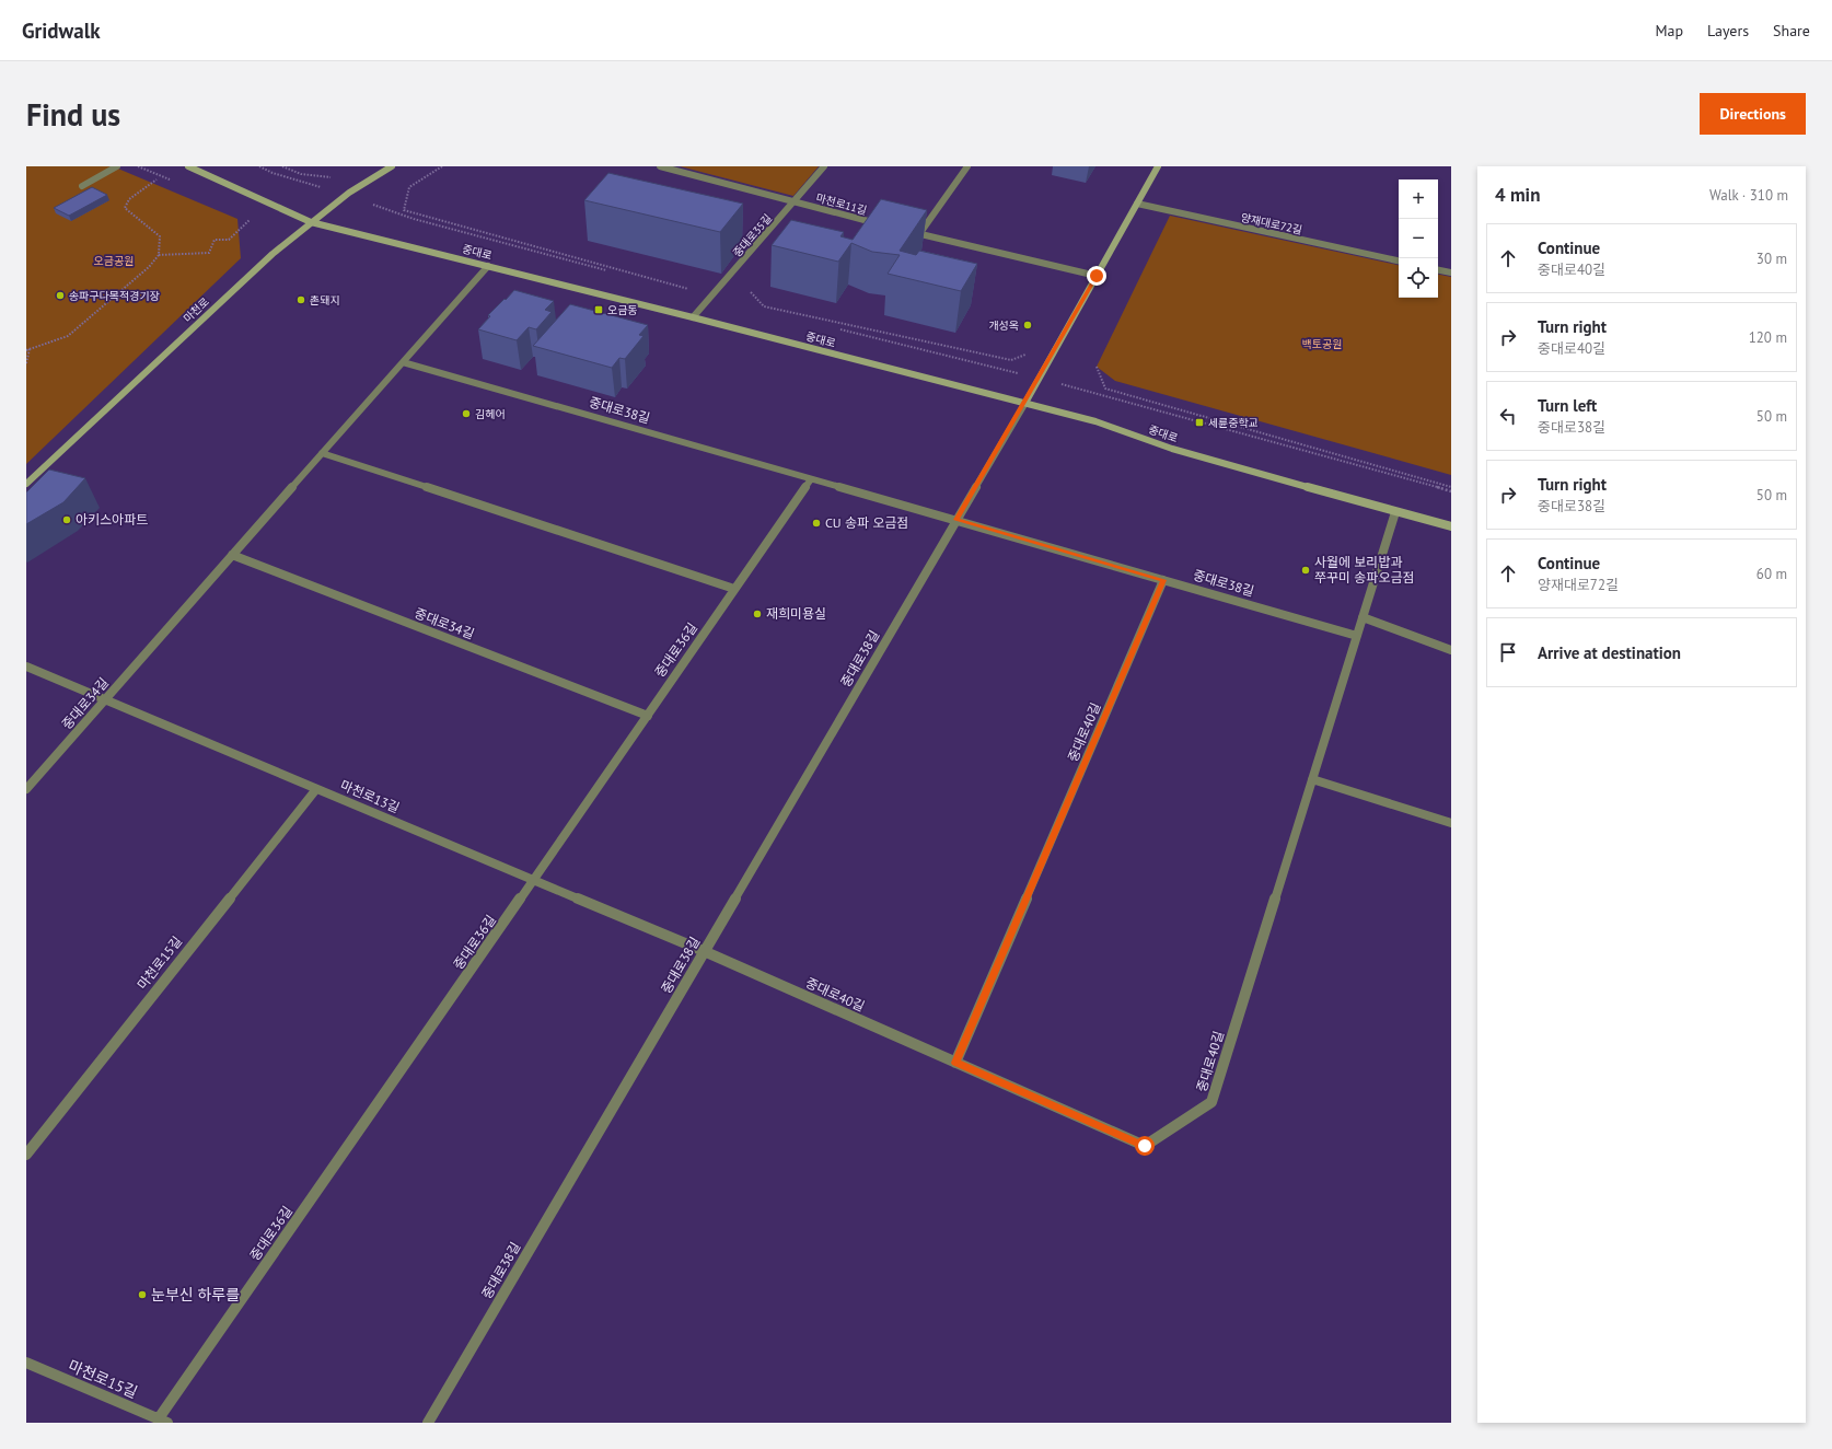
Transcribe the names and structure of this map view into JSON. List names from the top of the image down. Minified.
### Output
{"streets":{"main road":["중대로","마천로"],"street":["마천로11길","양재대로72길","중대로35길","중대로38길","중대로34길","중대로36길","중대로40길","마천로13길","마천로15길"]},"crossings":[["마천로11길","중대로35길"],["중대로35길","중대로"],["중대로","마천로"],["중대로","중대로38길"],["중대로","중대로34길"],["중대로","중대로40길"],["중대로38길","중대로34길"],["중대로38길","중대로36길"],["중대로38길","중대로40길"],["중대로38길","마천로13길"],["중대로34길","중대로36길"],["중대로34길","마천로13길"],["중대로36길","마천로13길"],["중대로36길","마천로15길"],["중대로40길","마천로13길"],["마천로13길","마천로15길"]],"parks":["오금공원","백토공원"],"places":{"other":["송파구다목적경기장","촌돼지","개성옥","김헤어","아키스아파트","CU 송파 오금점","사월에 보리밥과 쭈꾸미 송파오금점","재희미용실","눈부신 하루를"],"transit":["오금동","세륜중학교"]},"page":{"header":"Gridwalk","nav":["Map","Layers","Share"],"buttons":"Directions","title":"Find us","heading":["4 min","Walk · 310 m"],"map_buttons":["+","−"],"list":[["Continue","중대로40길","30 m"],["Turn right","중대로40길","120 m"],["Turn left","중대로38길","50 m"],["Turn right","중대로38길","50 m"],["Continue","양재대로72길","60 m"],"Arrive at destination"]}}
